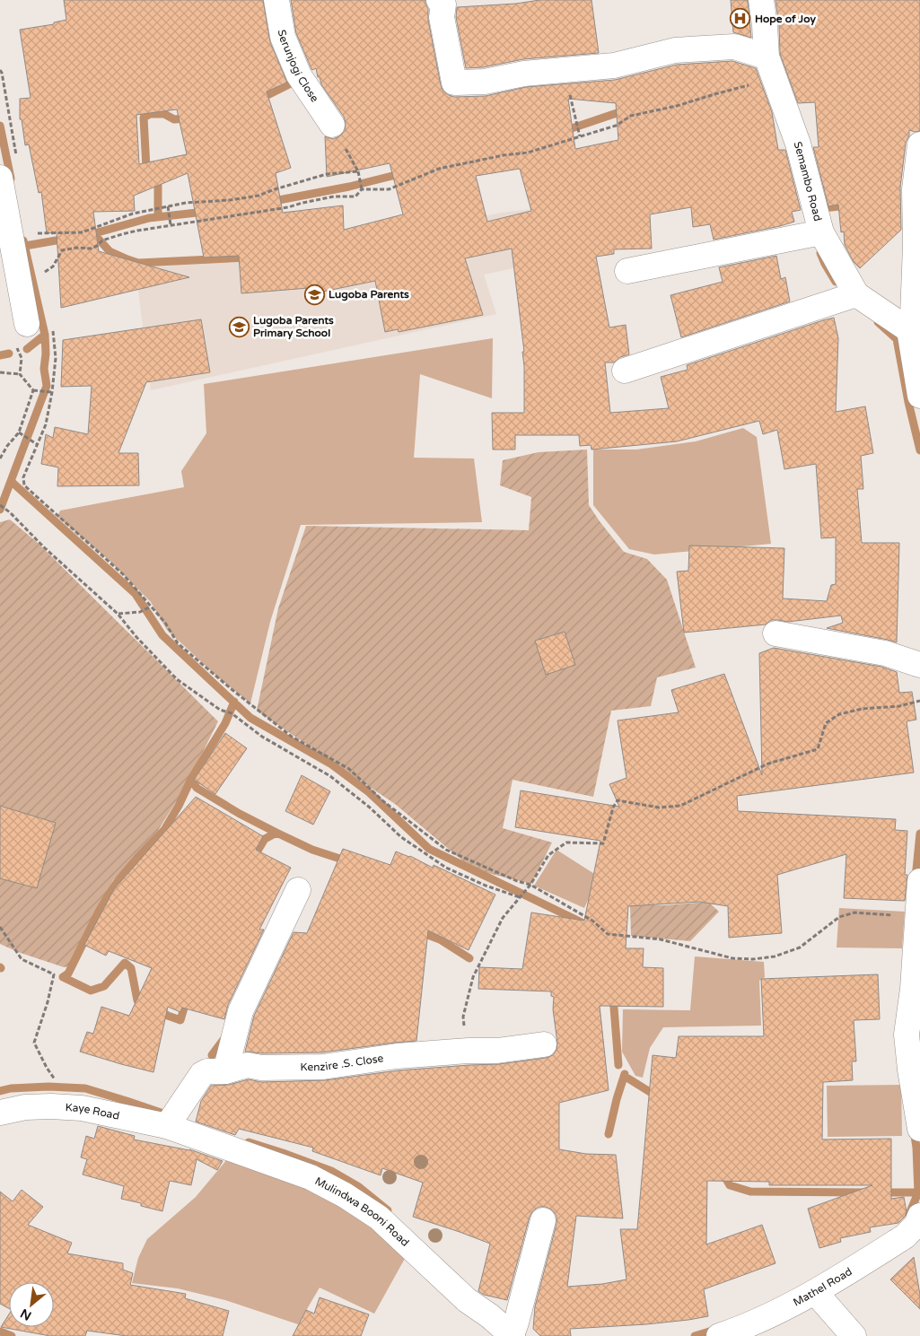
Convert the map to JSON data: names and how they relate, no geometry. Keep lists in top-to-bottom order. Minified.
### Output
{"streets":{"street":["Serunjogi Close","Semambo Road","Kenzire .S. Close","Kaye Road","Mulindwa Booni Road","Mathel Road"]},"crossings":[["Kenzire .S. Close","Kaye Road"],["Kenzire .S. Close","Mulindwa Booni Road"],["Kaye Road","Mulindwa Booni Road"]],"places":{"hospital":["Hope of Joy"],"school or university":["Lugoba Parents","Lugoba Parents Primary School"]},"north":"bottom left"}
